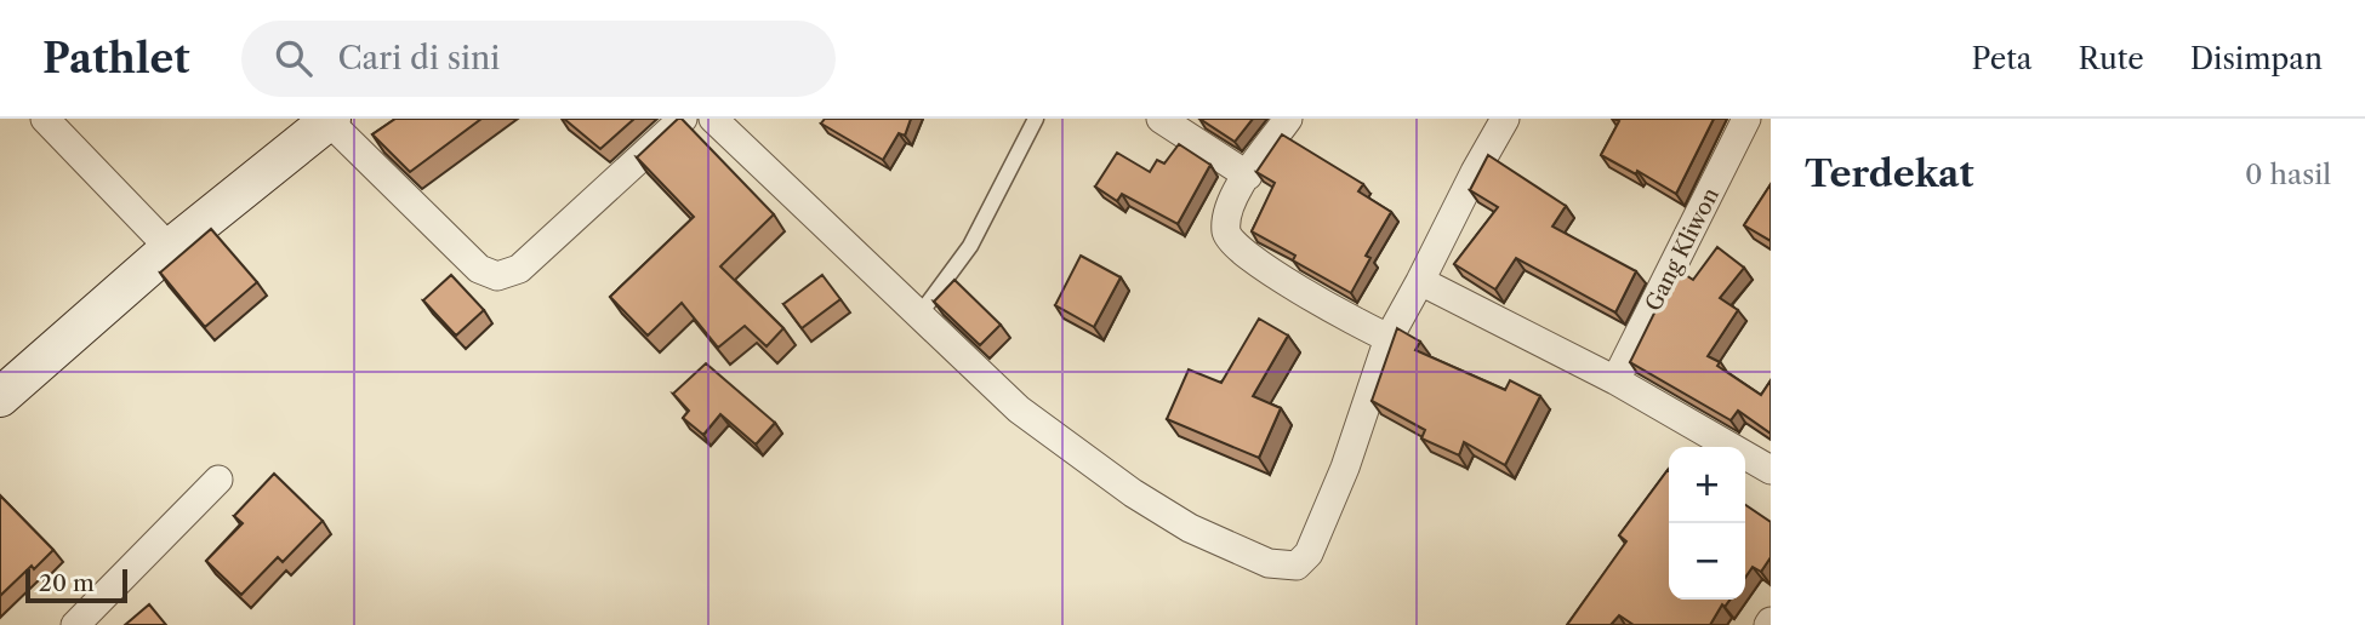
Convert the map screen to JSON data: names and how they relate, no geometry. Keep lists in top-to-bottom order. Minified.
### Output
{"streets":{"street":["Gang Kliwon"]},"scale_bar":"20 m","page":{"header":"Pathlet","search":"Cari di sini","nav":["Peta","Rute","Disimpan"],"heading":["Terdekat","0 hasil"],"map_buttons":["+","−"],"scale":"20 m"}}
